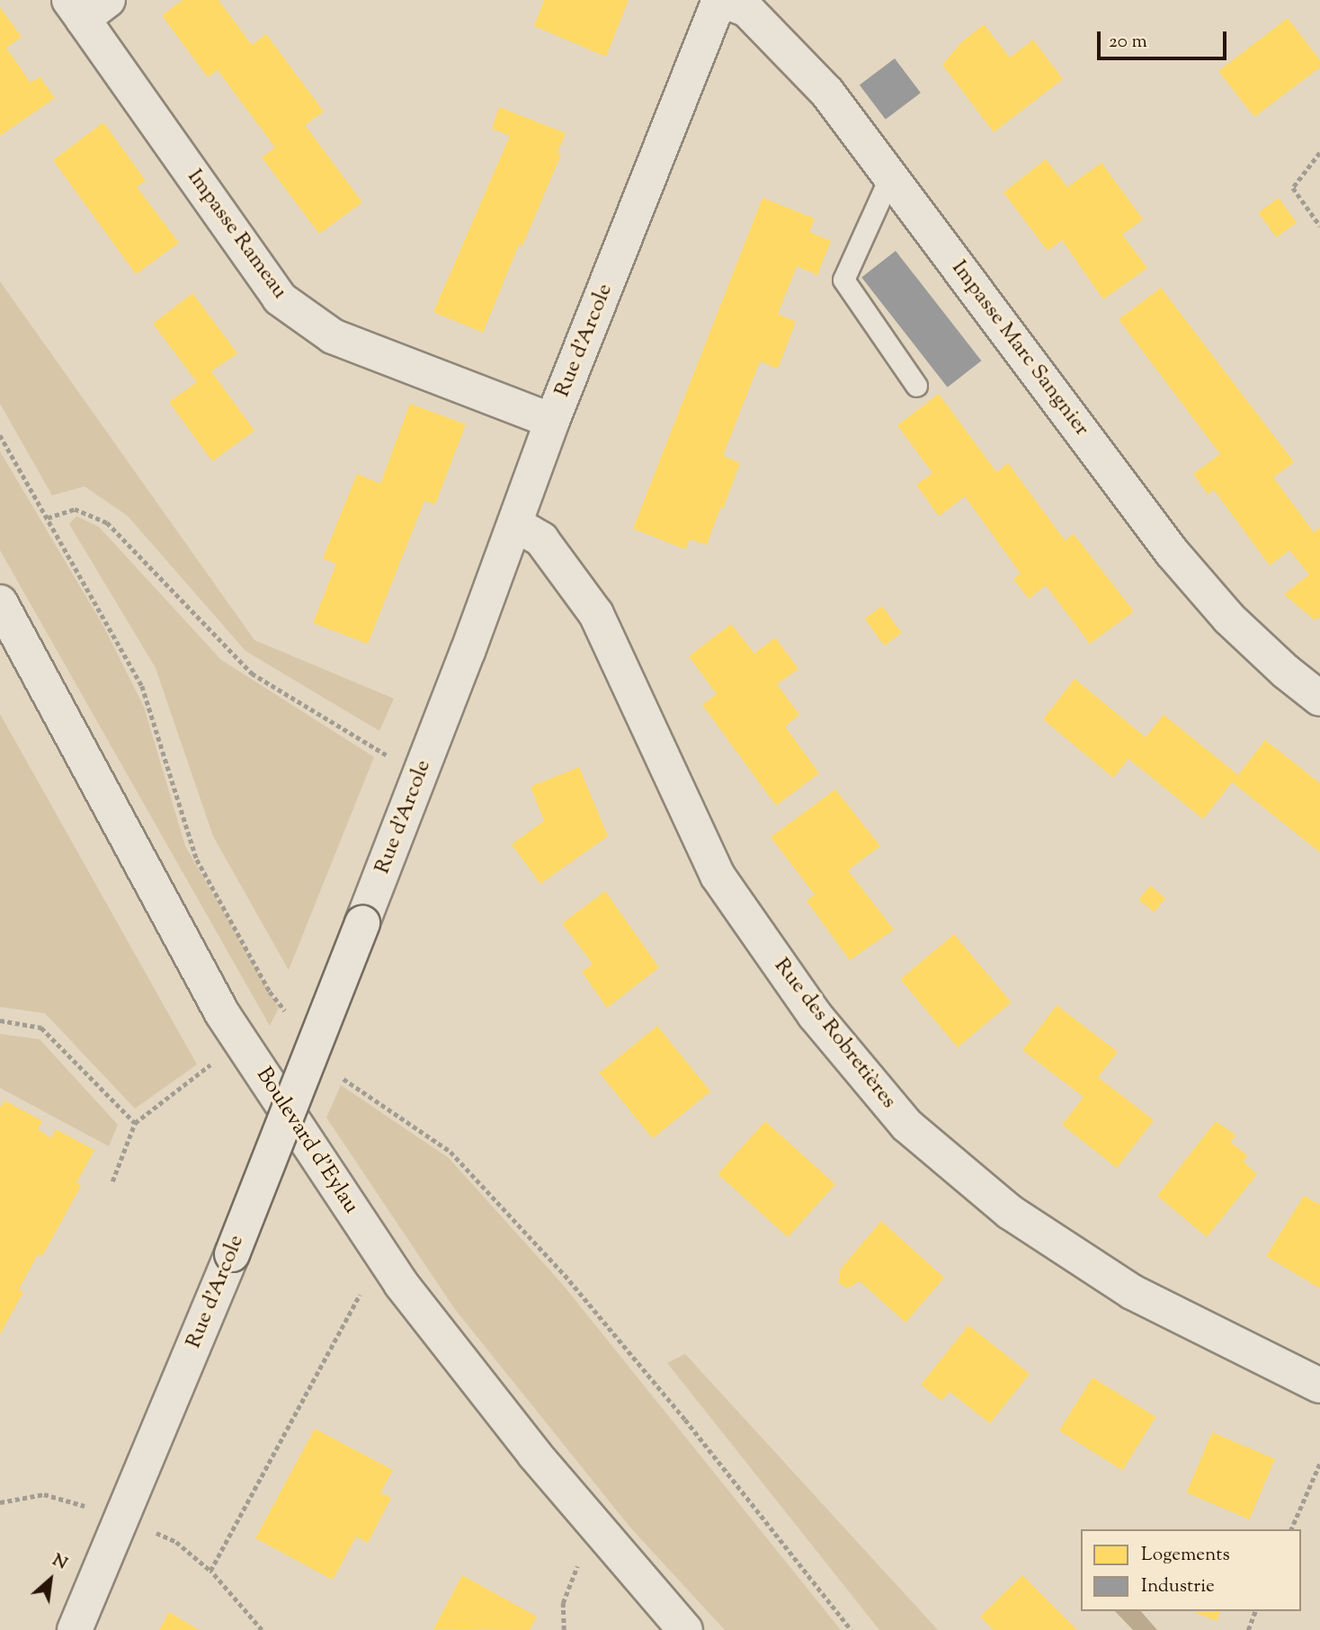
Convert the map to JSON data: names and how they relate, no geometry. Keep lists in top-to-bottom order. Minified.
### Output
{"streets":{"main road":["Impasse Rameau","Rue d'Arcole","Impasse Marc Sangnier","Rue des Robretières","Boulevard d'Eylau"]},"crossings":[["Impasse Rameau","Rue d'Arcole"],["Rue d'Arcole","Impasse Marc Sangnier"],["Rue d'Arcole","Rue des Robretières"]],"legend":["Logements","Industrie"],"scale_bar":"20 m","north":"top right"}
